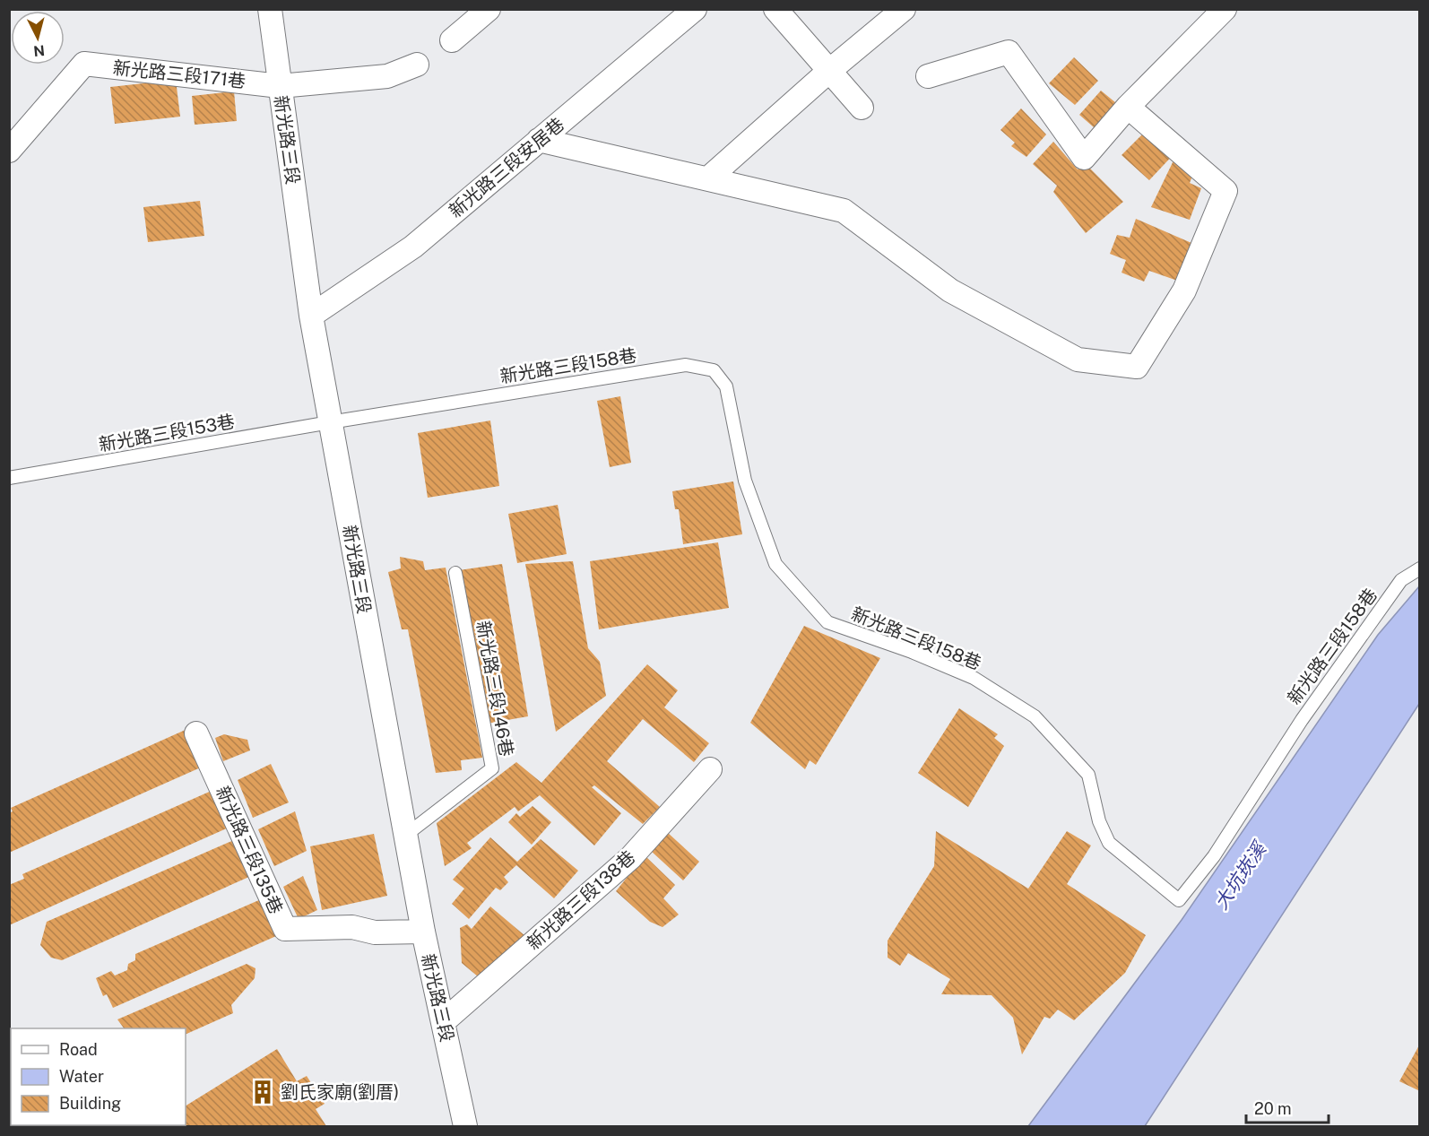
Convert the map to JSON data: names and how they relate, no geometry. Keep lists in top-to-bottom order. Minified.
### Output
{"streets":{"street":["新光路三段171巷","新光路三段","新光路三段安居巷","新光路三段135巷","新光路三段138巷"],"lane":["新光路三段158巷","新光路三段153巷","新光路三段146巷"]},"crossings":[["新光路三段171巷","新光路三段"],["新光路三段","新光路三段安居巷"],["新光路三段","新光路三段158巷"],["新光路三段","新光路三段153巷"],["新光路三段","新光路三段146巷"],["新光路三段","新光路三段135巷"],["新光路三段","新光路三段138巷"],["新光路三段158巷","新光路三段153巷"]],"water":["大坑崁溪"],"places":{"building":["劉氏家廟(劉厝)"]},"legend":["Road","Water","Building"],"scale_bar":"20 m","north":"bottom"}
